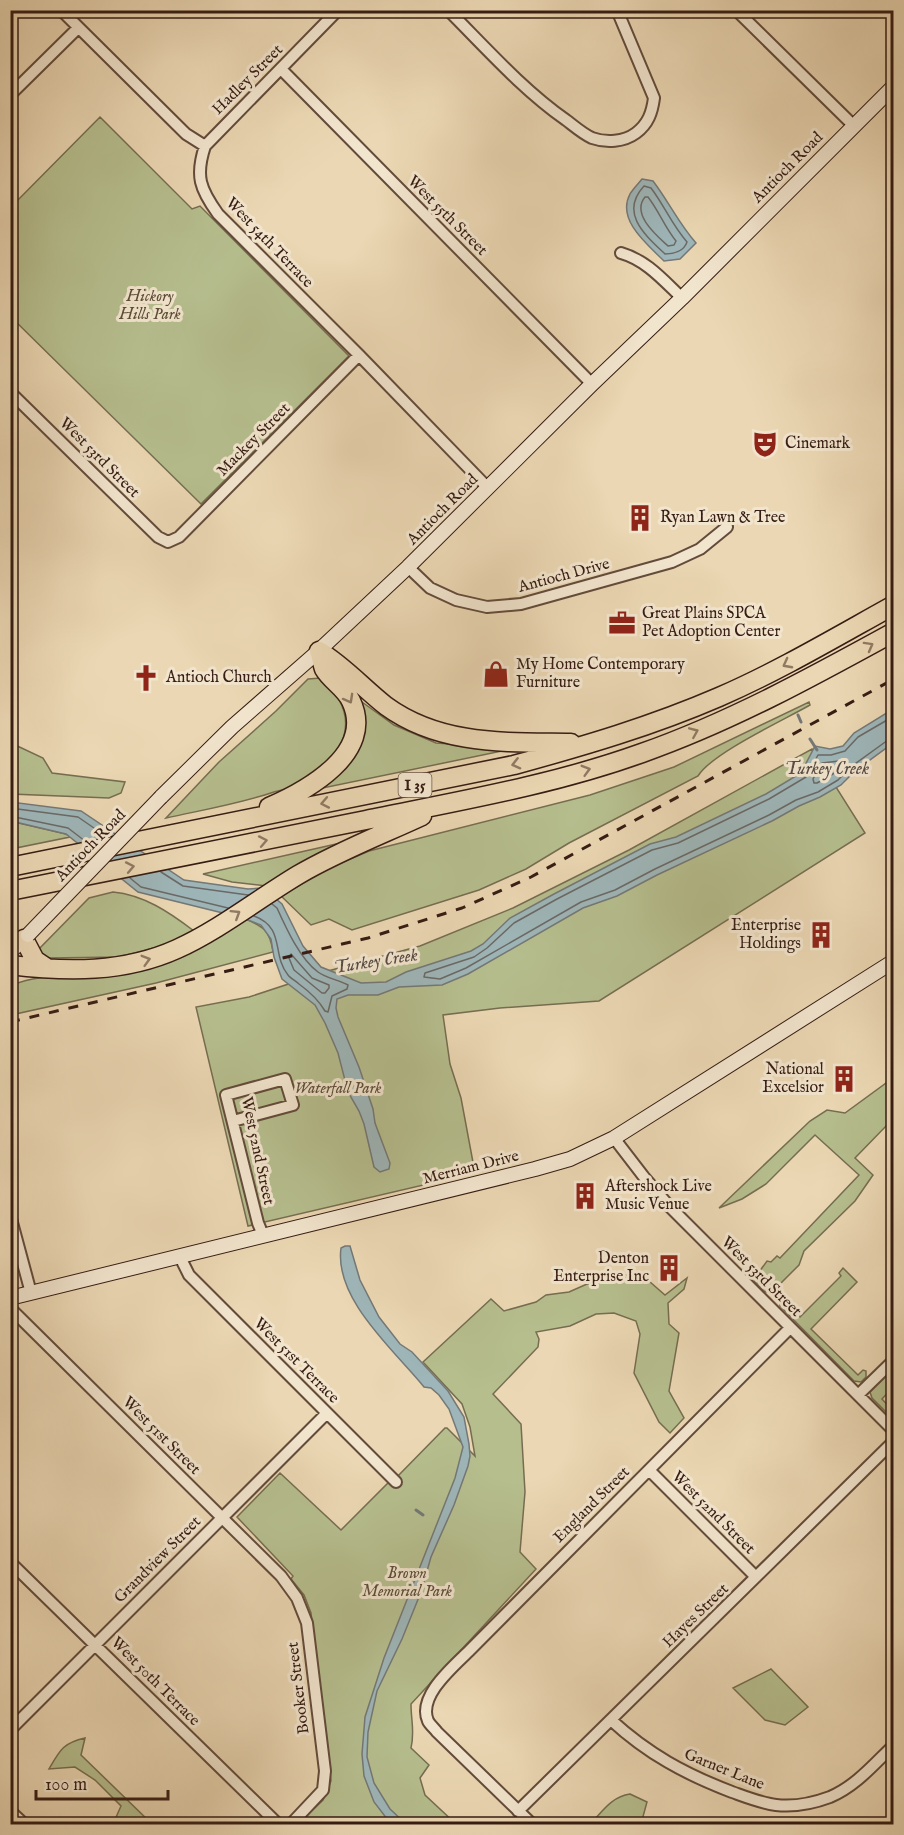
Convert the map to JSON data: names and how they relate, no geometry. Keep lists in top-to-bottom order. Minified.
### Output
{"streets":{"highway":["I 35"],"main road":["Antioch Road","Merriam Drive"],"street":["Hadley Street","West 55th Street","West 54th Terrace","Mackey Street","West 53rd Street","Antioch Drive","West 52nd Street","West 51st Terrace","West 51st Street","England Street","Grandview Street","Hayes Street","West 50th Terrace","Booker Street","Garner Lane"]},"crossings":[["Hadley Street","West 55th Street"],["Hadley Street","West 54th Terrace"],["Antioch Road","West 55th Street"],["Antioch Road","West 54th Terrace"],["Antioch Road","Antioch Drive"],["West 54th Terrace","Mackey Street"],["Mackey Street","West 53rd Street"],["West 53rd Street","Merriam Drive"],["West 53rd Street","England Street"],["West 52nd Street","Merriam Drive"],["West 52nd Street","England Street"],["West 52nd Street","Hayes Street"],["Merriam Drive","West 51st Terrace"],["West 51st Terrace","Grandview Street"],["West 51st Street","Grandview Street"],["West 51st Street","Booker Street"],["England Street","Hayes Street"],["Grandview Street","West 50th Terrace"],["Hayes Street","Garner Lane"]],"water":["Turkey Creek"],"parks":["Hickory Hills Park","Waterfall Park","Brown Memorial Park"],"places":{"theatre":["Cinemark"],"building":["Ryan Lawn & Tree","Enterprise Holdings","National Excelsior","Aftershock Live Music Venue","Denton Enterprise Inc"],"office":["Great Plains SPCA Pet Adoption Center"],"shop":["My Home Contemporary Furniture"],"church":["Antioch Church"]},"scale_bar":"100 m"}
